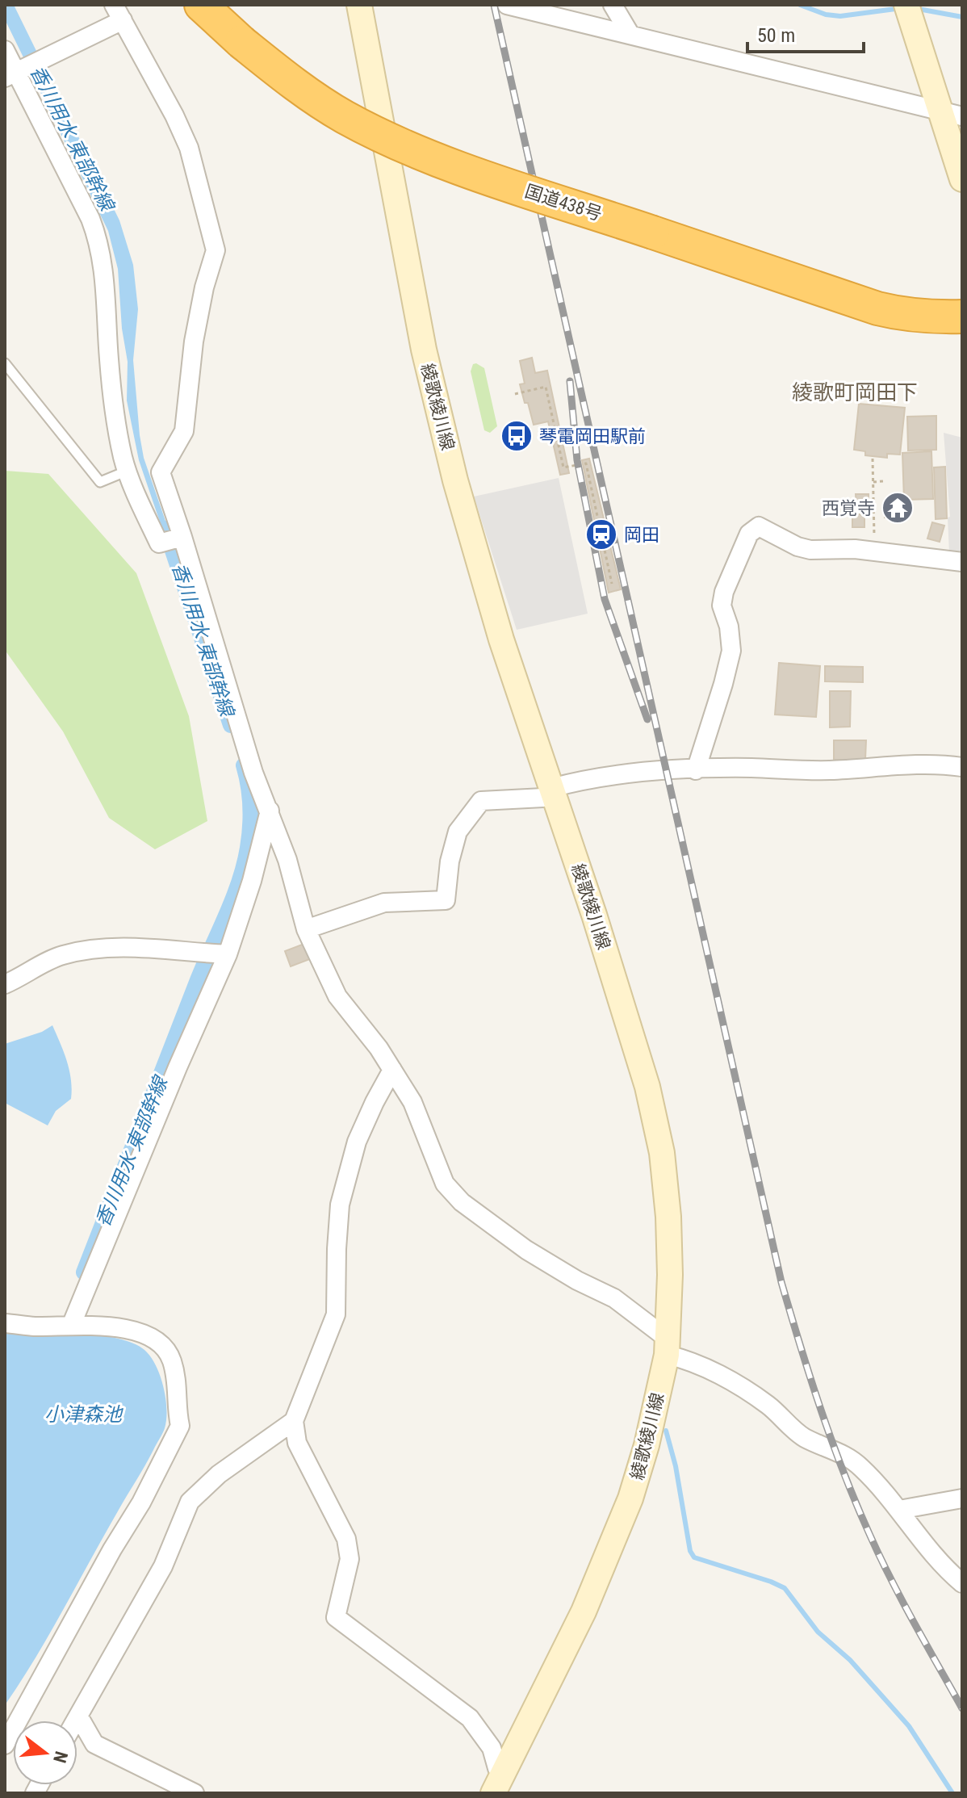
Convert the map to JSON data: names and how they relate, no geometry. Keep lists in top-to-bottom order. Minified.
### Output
{"streets":{"highway":["国道438号"],"main road":["綾歌綾川線"]},"districts":["綾歌町岡田下"],"water":["香川用水 東部幹線","小津森池"],"places":{"bus stop":["琴電岡田駅前"],"temple":["西覚寺"],"station":["岡田"]},"scale_bar":"50 m","north":"right"}
